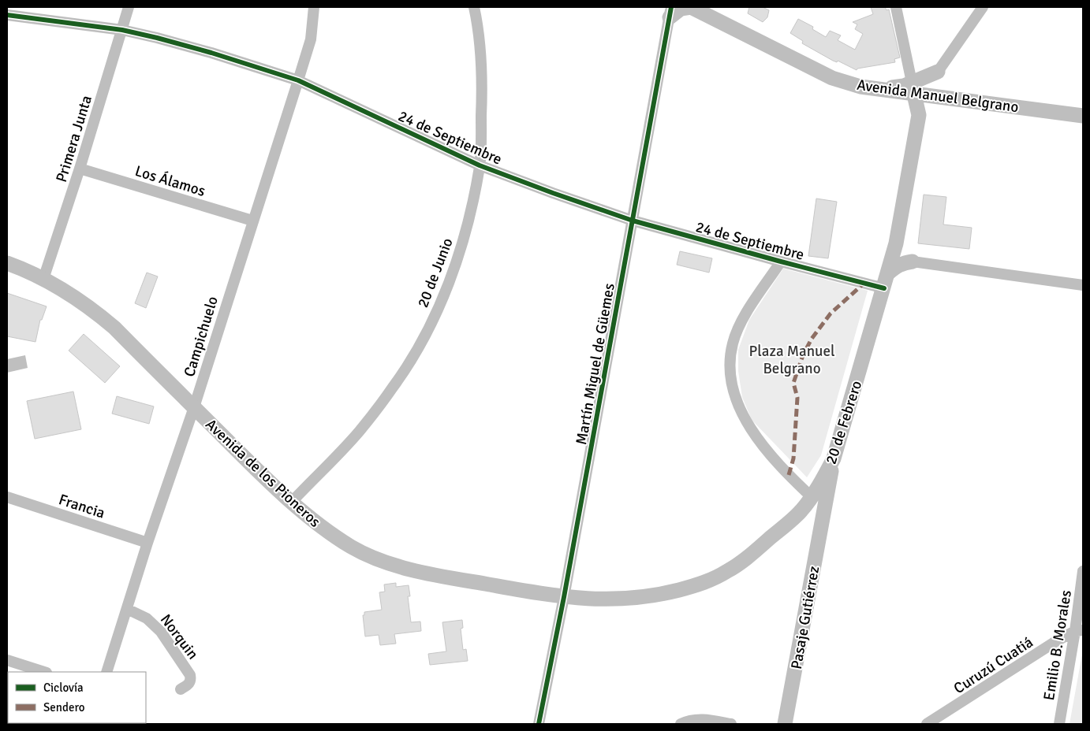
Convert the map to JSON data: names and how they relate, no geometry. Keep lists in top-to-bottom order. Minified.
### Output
{"streets":{"main road":["Avenida Manuel Belgrano","20 de Febrero","Avenida de los Pioneros","Pasaje Gutiérrez"],"street":["24 de Septiembre","Primera Junta","Los Álamos","20 de Junio","Campichuelo","Martín Miguel de Güemes","Francia","Norquin","Emilio B. Morales","Curuzú Cuatiá"]},"crossings":[["Avenida Manuel Belgrano","20 de Febrero"],["24 de Septiembre","Primera Junta"],["24 de Septiembre","20 de Junio"],["24 de Septiembre","Campichuelo"],["24 de Septiembre","Martín Miguel de Güemes"],["24 de Septiembre","20 de Febrero"],["Primera Junta","Los Álamos"],["Primera Junta","Avenida de los Pioneros"],["Los Álamos","Campichuelo"],["20 de Junio","Avenida de los Pioneros"],["Campichuelo","Avenida de los Pioneros"],["Campichuelo","Francia"],["Campichuelo","Norquin"],["Martín Miguel de Güemes","20 de Febrero"],["Martín Miguel de Güemes","Avenida de los Pioneros"],["20 de Febrero","Avenida de los Pioneros"],["20 de Febrero","Pasaje Gutiérrez"],["Emilio B. Morales","Curuzú Cuatiá"]],"parks":["Plaza Manuel Belgrano"],"legend":["Ciclovía","Sendero"]}
